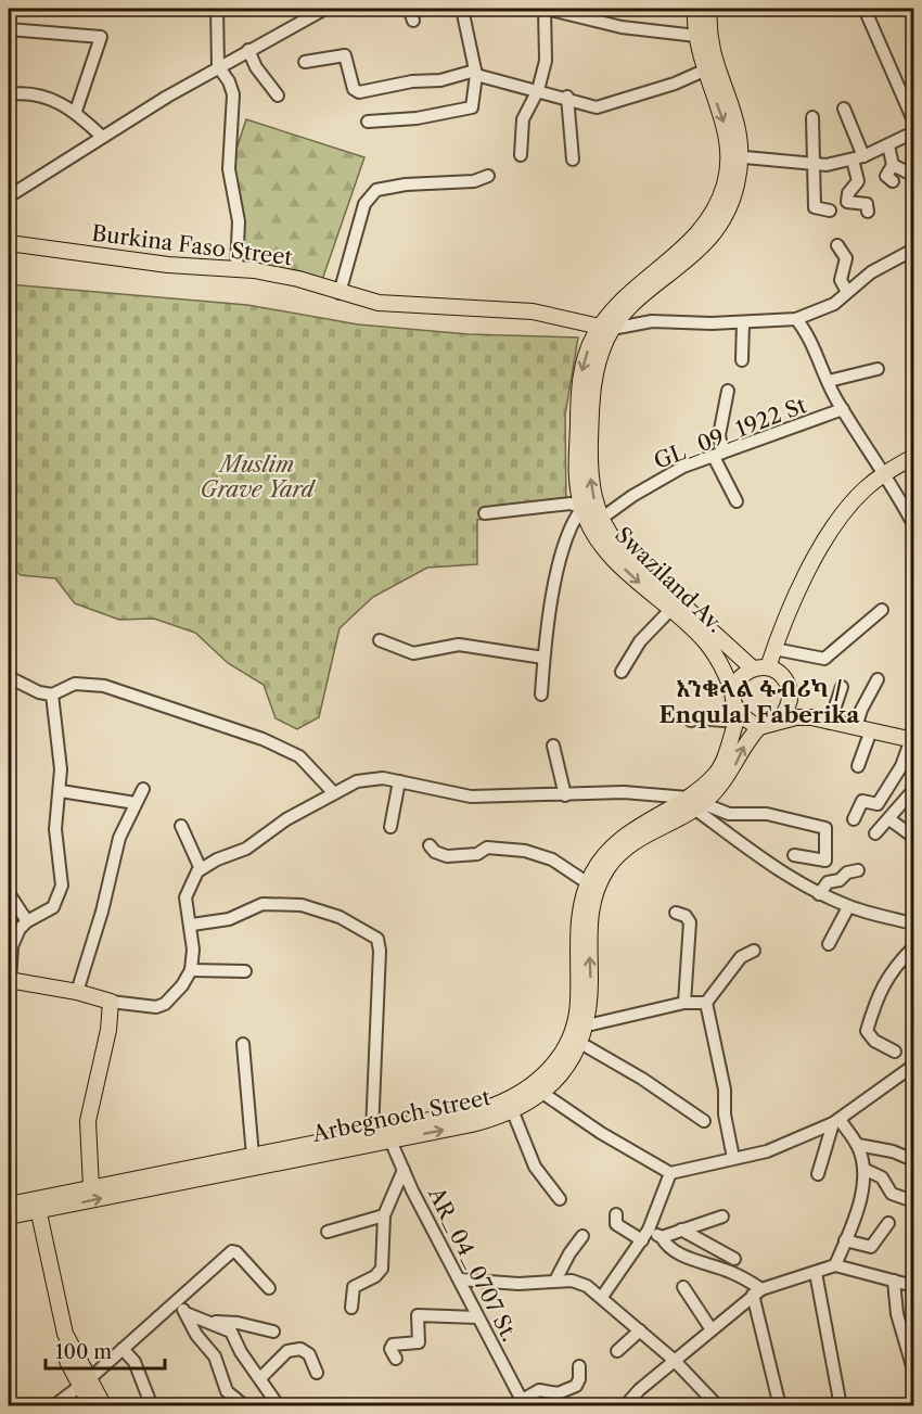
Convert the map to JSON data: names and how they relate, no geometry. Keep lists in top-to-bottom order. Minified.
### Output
{"streets":{"main road":["Burkina Faso Street","Swaziland Av.","Arbegnoch Street"],"street":["GL_09_1922 St","AR_04_0707 St."]},"crossings":[["Burkina Faso Street","Swaziland Av."],["GL_09_1922 St","Swaziland Av."],["Swaziland Av.","Arbegnoch Street"],["Arbegnoch Street","AR_04_0707 St."]],"districts":["እንቁላል ፋብሪካ / Enqulal Faberika"],"parks":["Muslim Grave Yard"],"scale_bar":"100 m"}
